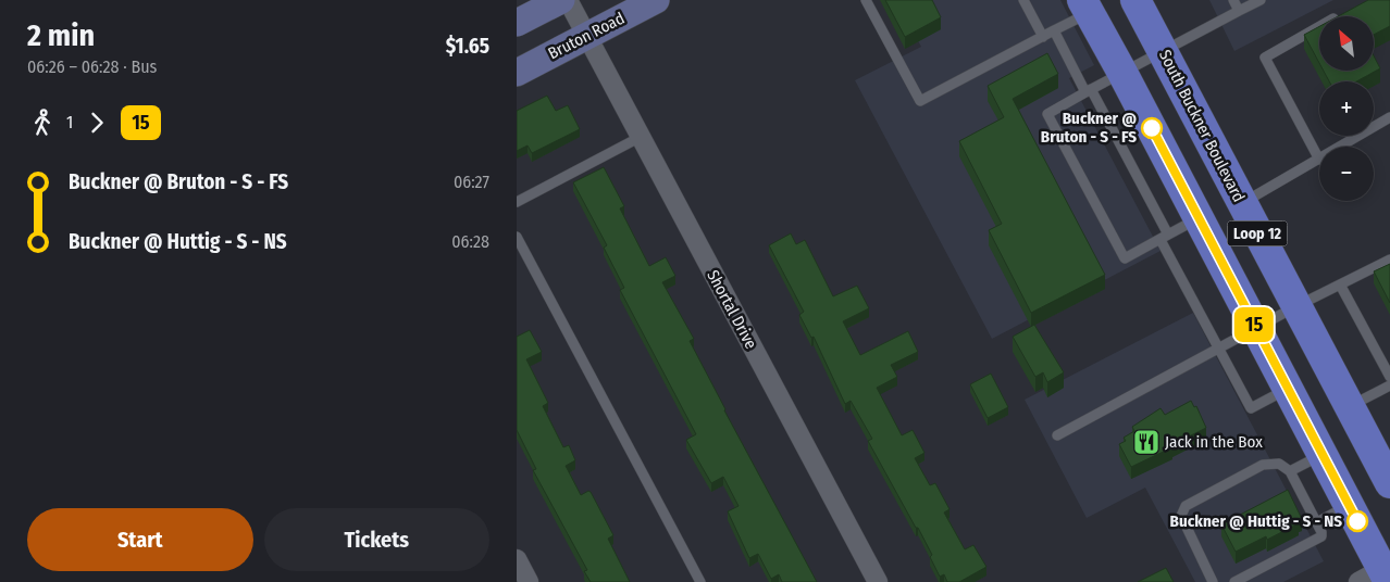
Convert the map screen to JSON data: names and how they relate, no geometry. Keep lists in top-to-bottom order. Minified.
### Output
{"streets":{"main road":["Bruton Road","South Buckner Boulevard","Loop 12"],"street":["Shortal Drive"]},"crossings":[["Bruton Road","Shortal Drive"]],"places":{"other":["Buckner @ Bruton - S - FS","Buckner @ Huttig - S - NS"],"restaurant":["Jack in the Box"]},"lines":["bus line 15"],"north":"top left","page":{"heading":["2 min","06:26 – 06:28 · Bus","$1.65"],"on_map":"15","map_buttons":["+","−"],"legs":["1","15"],"list":[{"name":"Buckner @ Bruton - S - FS","value":"06:27"},{"name":"Buckner @ Huttig - S - NS","value":"06:28"}],"buttons":["Start","Tickets"]}}
